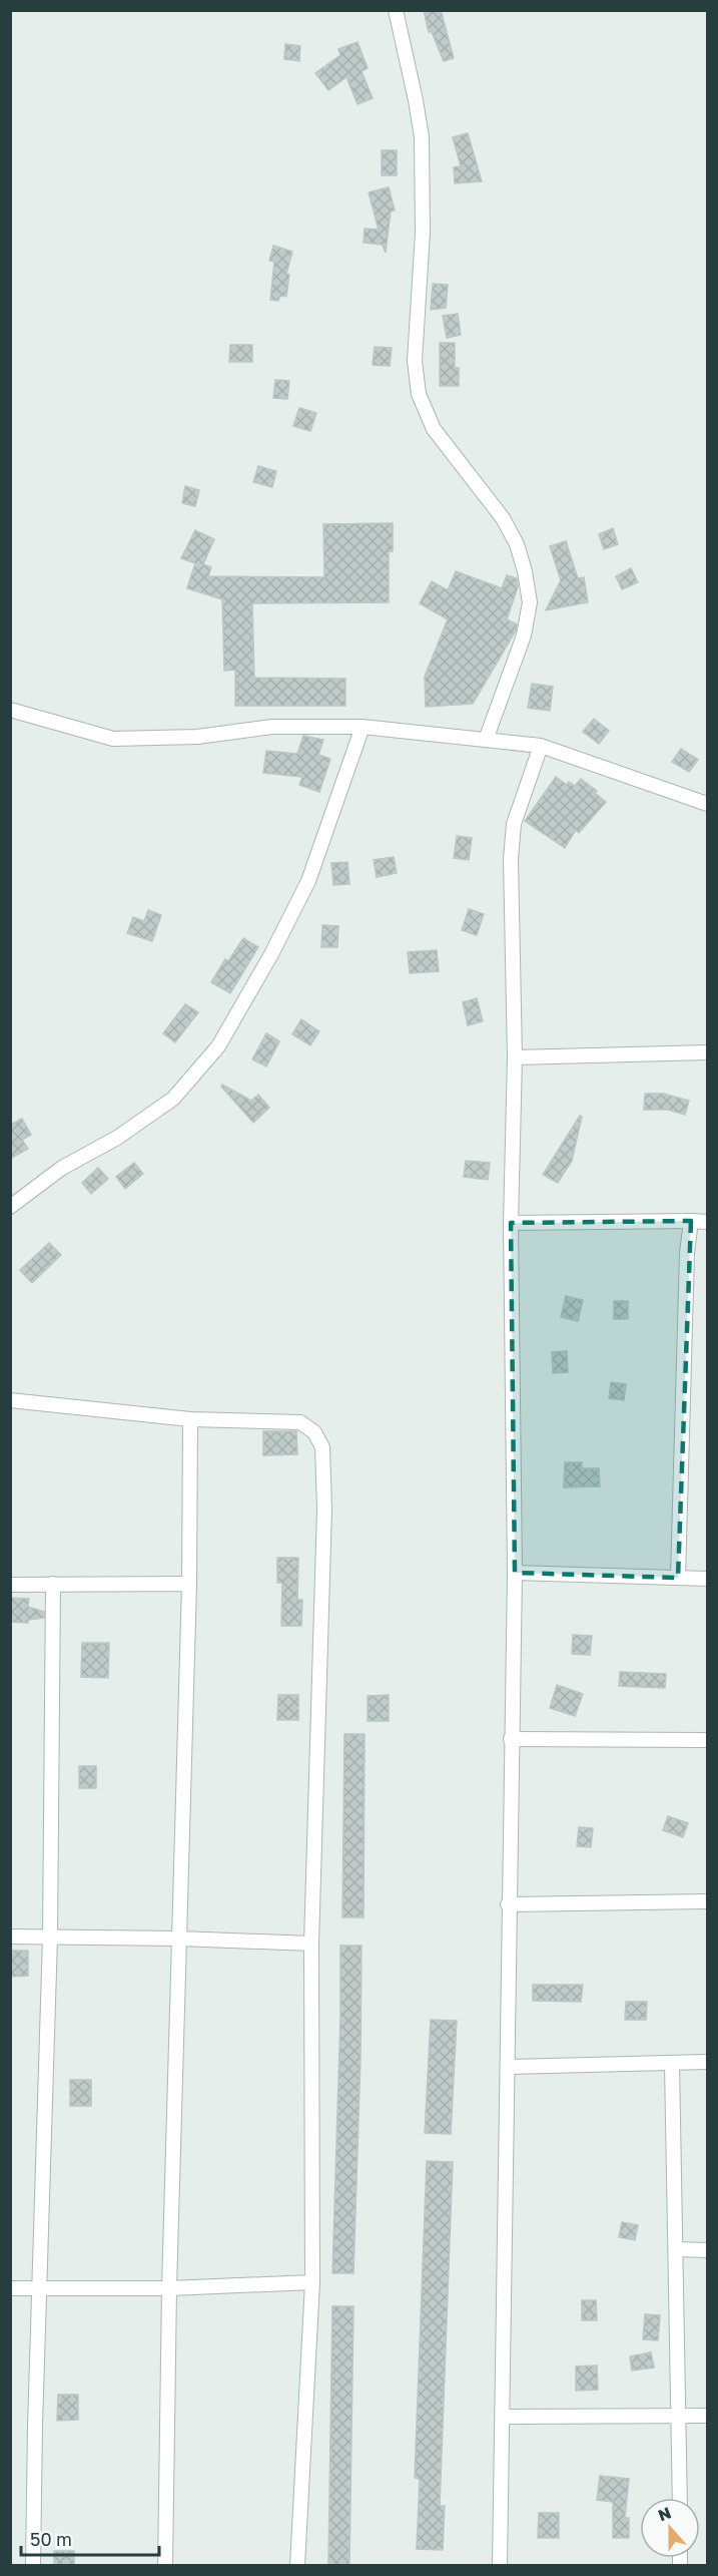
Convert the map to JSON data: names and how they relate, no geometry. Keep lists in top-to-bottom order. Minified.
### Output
{"scale_bar":"50 m","north":"top"}
